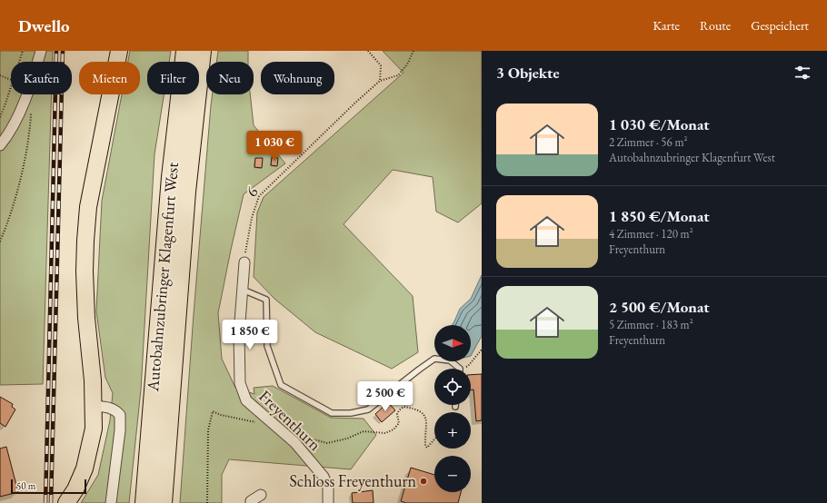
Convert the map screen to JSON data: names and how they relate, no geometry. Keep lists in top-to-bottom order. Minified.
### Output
{"streets":{"highway":["Autobahnzubringer Klagenfurt West"],"street":["Freyenthurn"],"path":["6"]},"crossings":[["6","Freyenthurn"]],"places":["Schloss Freyenthurn"],"scale_bar":"50 m","north":"right","page":{"header":"Dwello","nav":["Karte","Route","Gespeichert"],"heading":"3 Objekte","chip":["Kaufen","Mieten","Filter","Neu","Wohnung"],"list":[{"name":"1 030 €/Monat","note":"2 Zimmer · 56 m² · Autobahnzubringer Klagenfurt West"},{"name":"1 850 €/Monat","note":"4 Zimmer · 120 m² · Freyenthurn"},{"name":"2 500 €/Monat","note":"5 Zimmer · 183 m² · Freyenthurn"}],"price":["1 030 €","1 850 €","2 500 €"],"map_buttons":["+","−"],"scale":"50 m"}}
